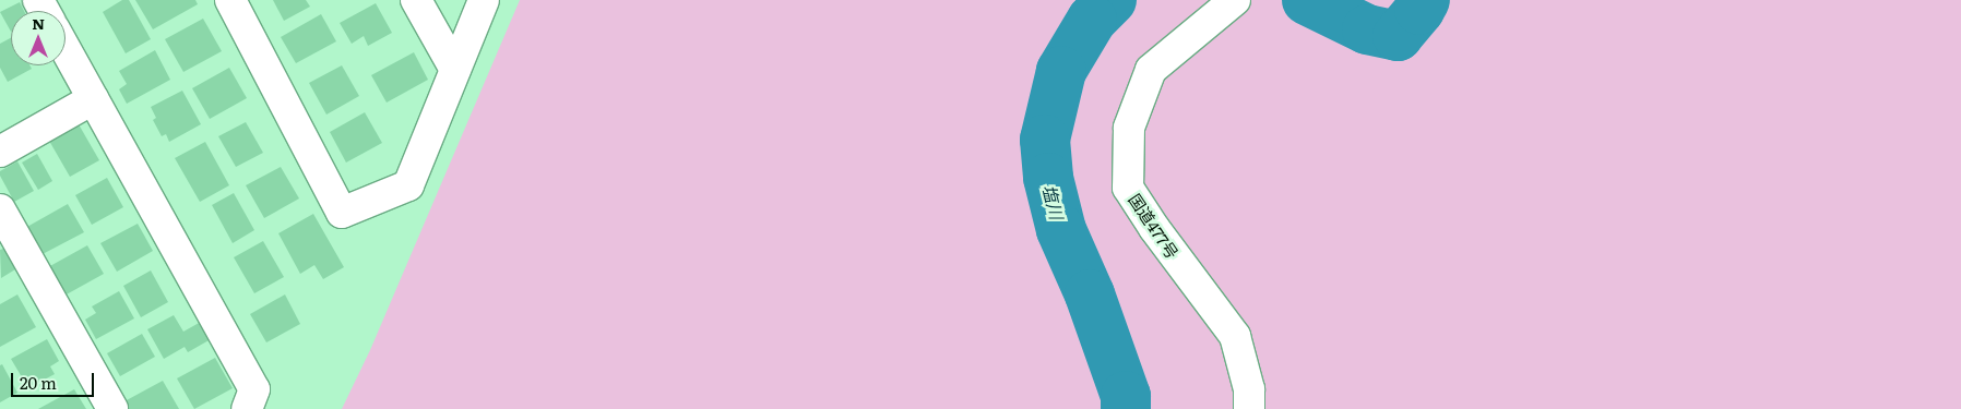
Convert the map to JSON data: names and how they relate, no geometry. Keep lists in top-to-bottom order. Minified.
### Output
{"streets":{"main road":["国道477号"]},"water":["塩川"],"scale_bar":"20 m","north":"top"}
